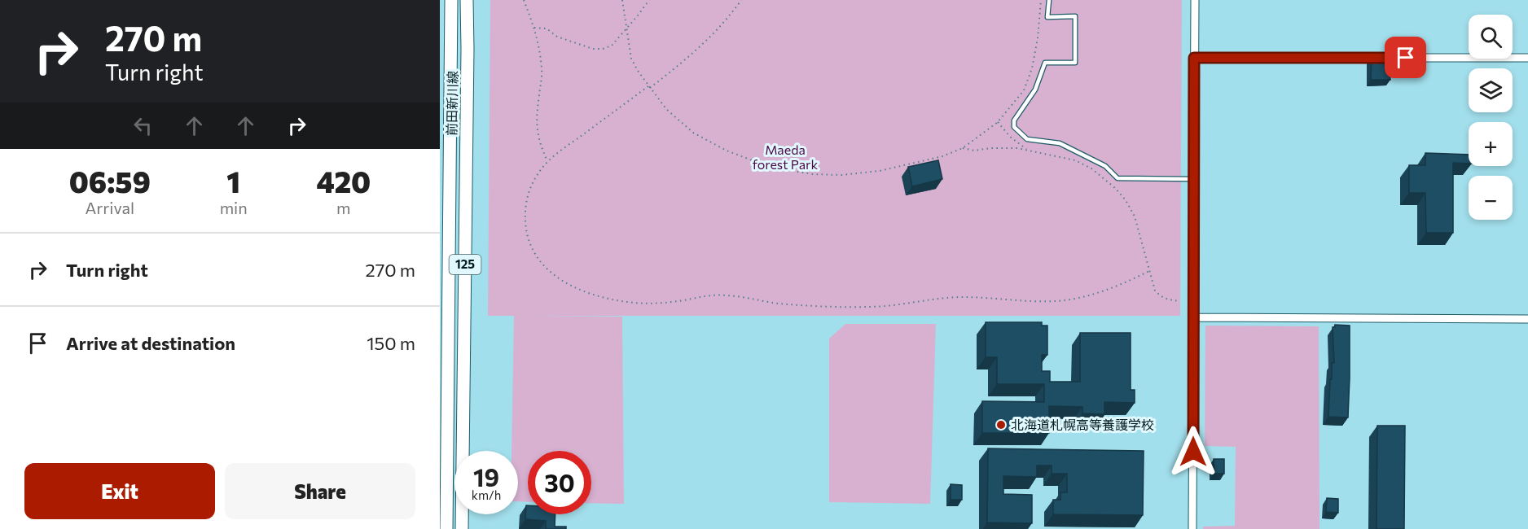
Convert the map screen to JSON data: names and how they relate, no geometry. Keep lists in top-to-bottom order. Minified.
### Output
{"streets":{"main road":["前田新川線","125"]},"parks":["Maeda forest Park"],"places":["北海道札幌高等養護学校"],"page":{"turn":["270 m","Turn right"],"map_buttons":["+","−"],"eta":["06:59","Arrival","1","min","420","m"],"list":[{"name":"Turn right","value":"270 m"},{"name":"Arrive at destination","value":"150 m"}],"speed":"19 km/h","limit":"30","buttons":["Exit","Share"]}}
